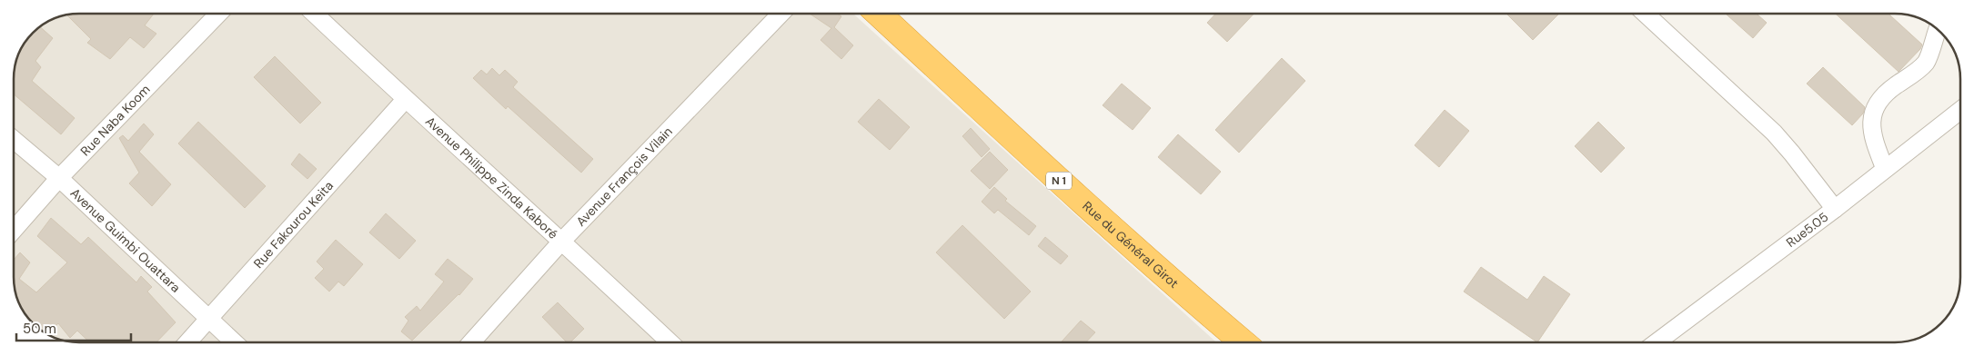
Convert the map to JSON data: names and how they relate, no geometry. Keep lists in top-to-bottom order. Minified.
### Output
{"streets":{"highway":["N 1","Rue du Général Girot"],"street":["Rue Naba Koom","Avenue François Vilain","Avenue Philippe Zinda Kaboré","Rue Fakourou Keita","Rue5.05","Avenue Guimbi Ouattara"]},"crossings":[["Rue Naba Koom","Avenue Guimbi Ouattara"],["Avenue François Vilain","Avenue Philippe Zinda Kaboré"],["Avenue Philippe Zinda Kaboré","Rue Fakourou Keita"],["Rue Fakourou Keita","Avenue Guimbi Ouattara"]],"scale_bar":"50 m"}
